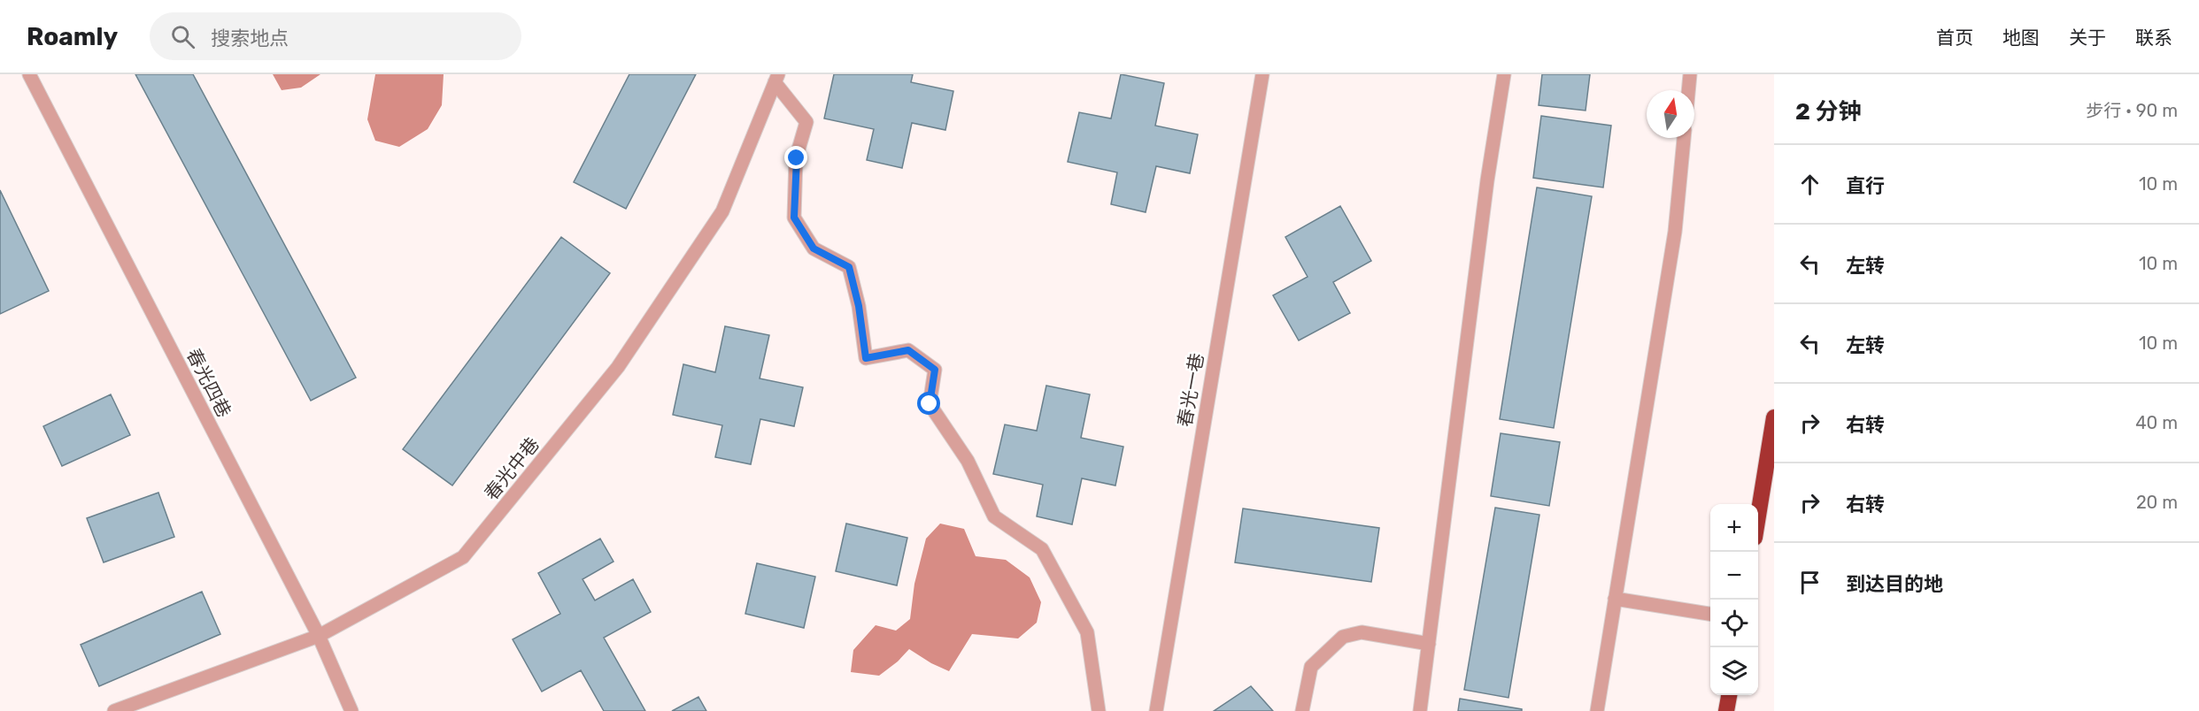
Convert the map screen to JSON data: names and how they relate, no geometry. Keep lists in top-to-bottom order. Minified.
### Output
{"streets":{"street":["春光四巷","春光一巷","春光中巷"]},"crossings":[["春光四巷","春光中巷"]],"north":"top","page":{"header":"Roamly","search":"搜索地点","nav":["首页","地图","关于","联系"],"heading":["2 分钟","步行 · 90 m"],"list":[["直行","10 m"],["左转","10 m"],["左转","10 m"],["右转","40 m"],["右转","20 m"],"到达目的地"],"map_buttons":["+","−"]}}
